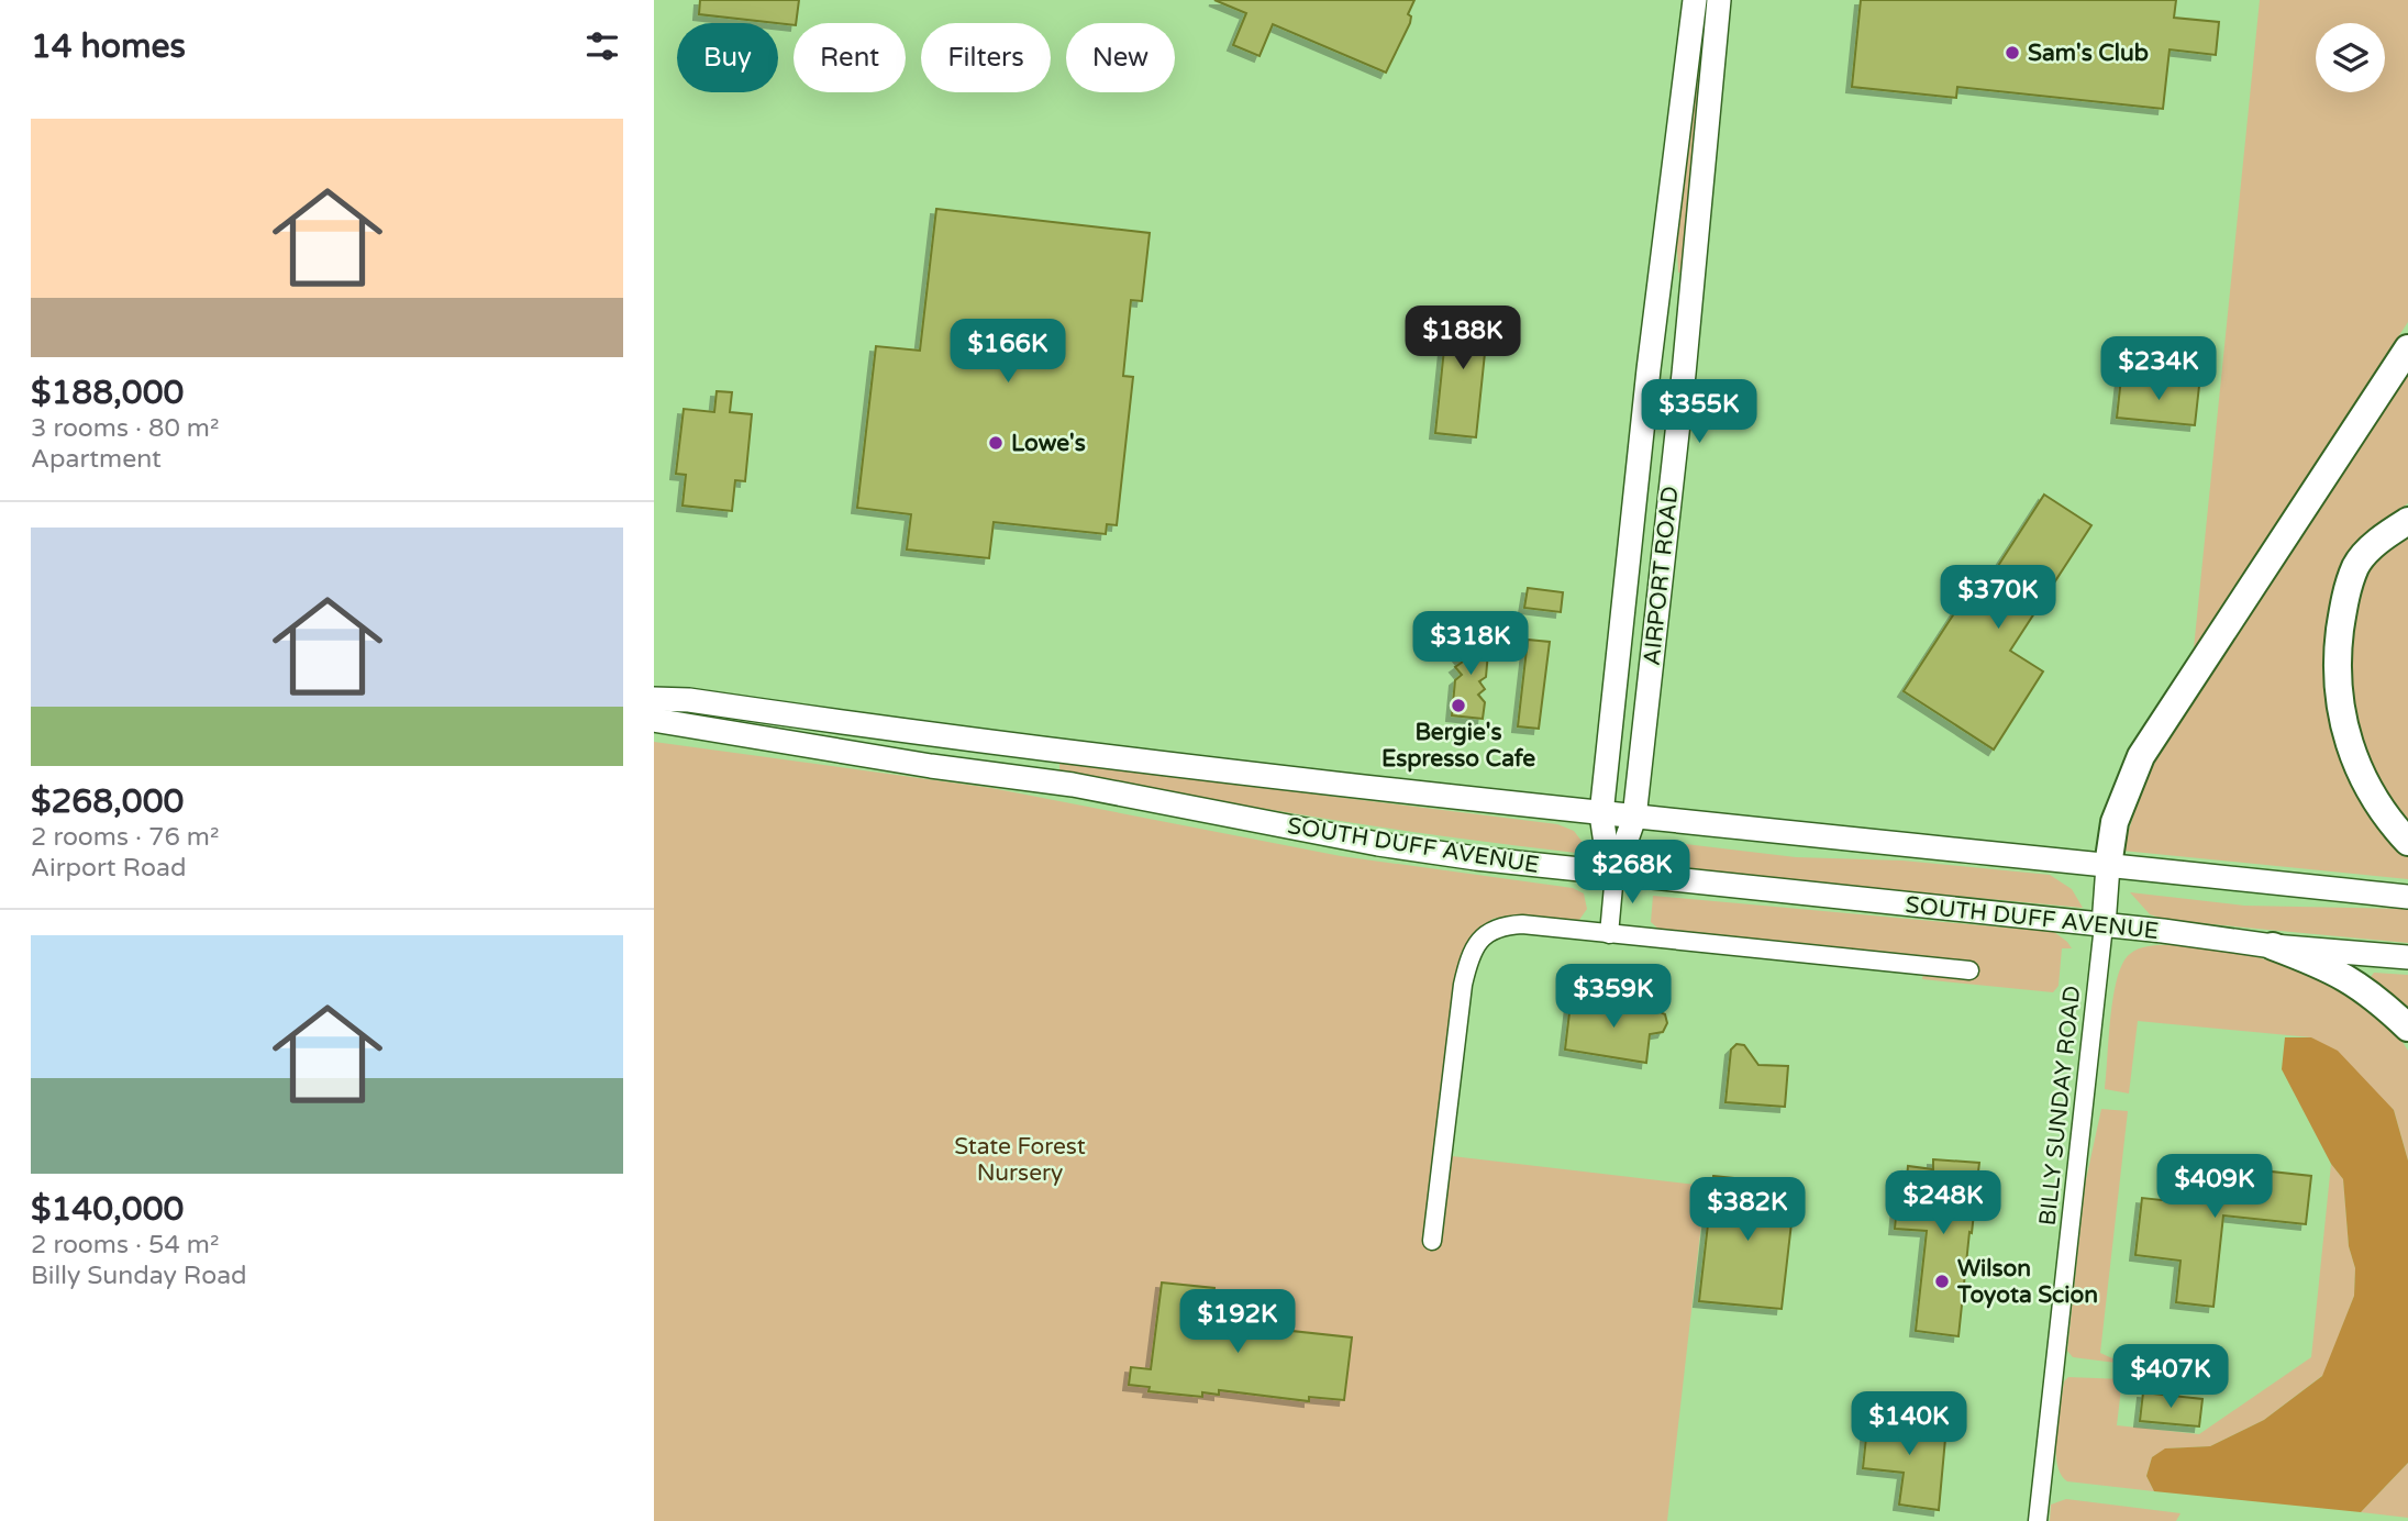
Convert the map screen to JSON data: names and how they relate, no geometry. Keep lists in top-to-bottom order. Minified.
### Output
{"streets":{"main road":["AIRPORT ROAD","SOUTH DUFF AVENUE"],"street":["BILLY SUNDAY ROAD"]},"crossings":[["AIRPORT ROAD","SOUTH DUFF AVENUE"],["SOUTH DUFF AVENUE","BILLY SUNDAY ROAD"]],"parks":["State Forest Nursery"],"places":["Sam's Club","Lowe's","Bergie's Espresso Cafe","Wilson Toyota Scion"],"page":{"heading":"14 homes","chip":["Buy","Rent","Filters","New"],"list":[{"name":"$188,000","note":"3 rooms · 80 m² · Apartment"},{"name":"$268,000","note":"2 rooms · 76 m² · Airport Road"},{"name":"$140,000","note":"2 rooms · 54 m² · Billy Sunday Road"}],"price":["$188K","$166K","$234K","$355K","$370K","$318K","$268K","$359K","$409K","$248K","$382K","$192K","$407K","$140K"]}}
